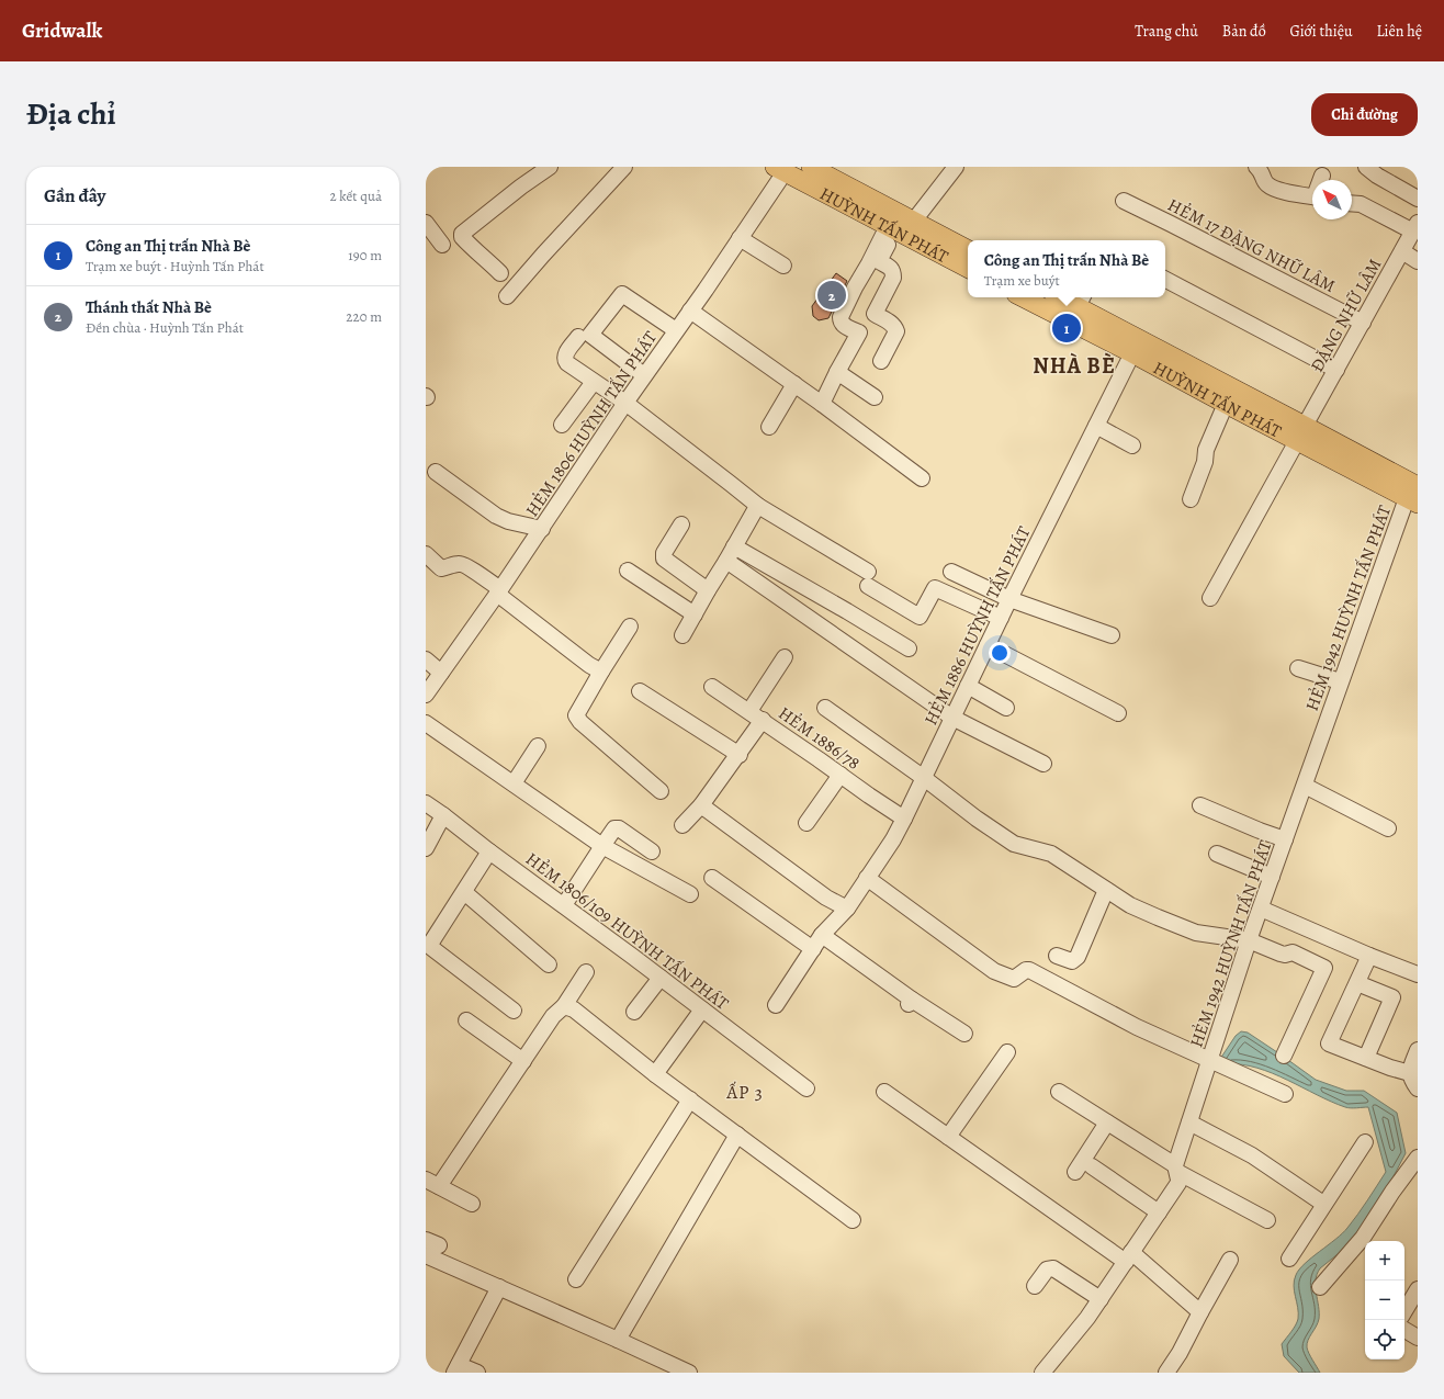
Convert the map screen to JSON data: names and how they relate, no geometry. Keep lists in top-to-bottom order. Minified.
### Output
{"streets":{"main road":["HUỲNH TẤN PHÁT"],"street":["HẺM 17 ĐẶNG NHỮ LÂM","ĐẶNG NHỮ LÂM","HẺM 1806 HUỲNH TẤN PHÁT","HẺM 1942 HUỲNH TẤN PHÁT","HẺM 1886 HUỲNH TẤN PHÁT","HẺM 1886/78","HẺM 1806/109 HUỲNH TẤN PHÁT"]},"crossings":[["HUỲNH TẤN PHÁT","ĐẶNG NHỮ LÂM"],["HUỲNH TẤN PHÁT","HẺM 1806 HUỲNH TẤN PHÁT"],["HUỲNH TẤN PHÁT","HẺM 1942 HUỲNH TẤN PHÁT"],["HUỲNH TẤN PHÁT","HẺM 1886 HUỲNH TẤN PHÁT"],["HẺM 17 ĐẶNG NHỮ LÂM","ĐẶNG NHỮ LÂM"],["HẺM 1886 HUỲNH TẤN PHÁT","HẺM 1886/78"]],"districts":["NHÀ BÈ","ẤP 3"],"north":"top left","page":{"header":"Gridwalk","nav":["Trang chủ","Bản đồ","Giới thiệu","Liên hệ"],"title":"Địa chỉ","buttons":"Chỉ đường","heading":["Gần đây","2 kết quả"],"list":[{"mark":"1","name":"Công an Thị trấn Nhà Bè","note":"Trạm xe buýt · Huỳnh Tấn Phát","value":"190 m"},{"mark":"2","name":"Thánh thất Nhà Bè","note":"Đền chùa · Huỳnh Tấn Phát","value":"220 m"}],"popup":["Công an Thị trấn Nhà Bè","Trạm xe buýt"],"pins":["2","1"],"map_buttons":["+","−"]}}
